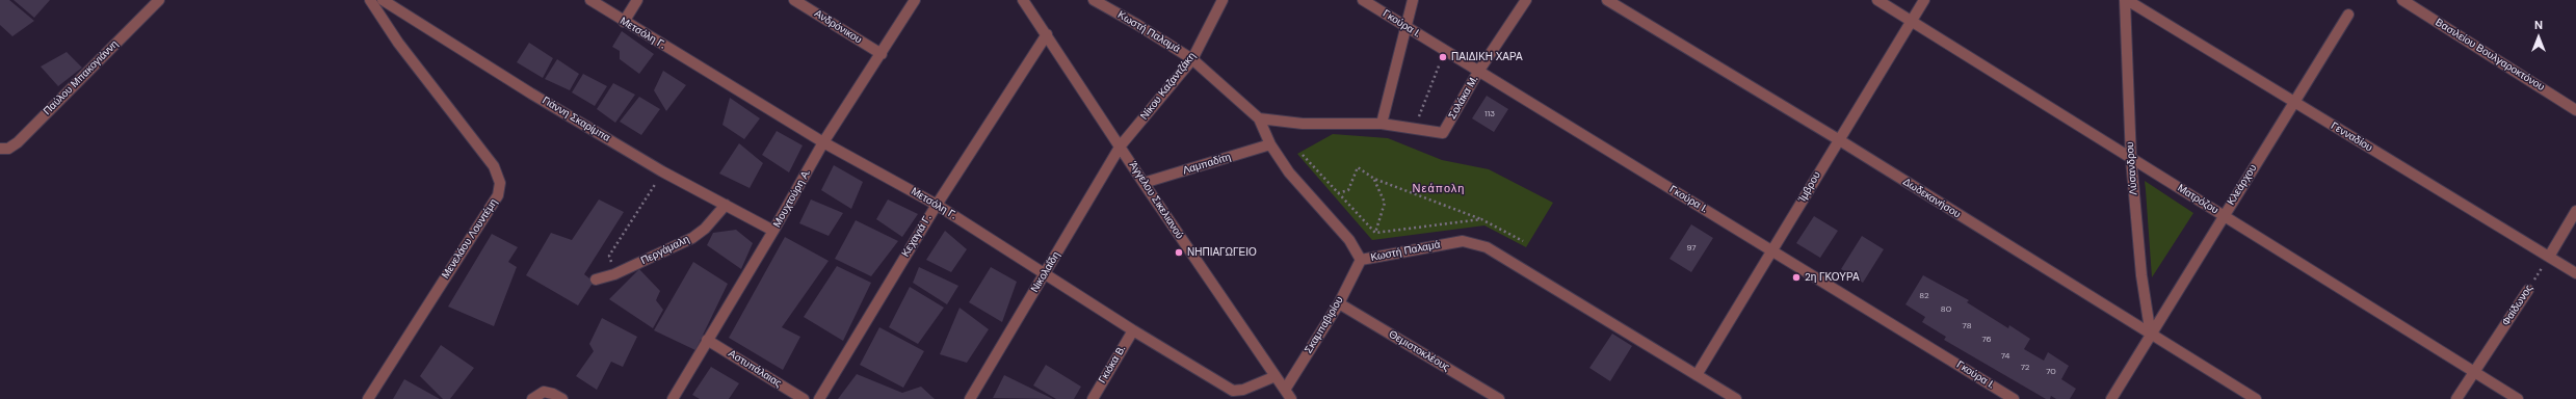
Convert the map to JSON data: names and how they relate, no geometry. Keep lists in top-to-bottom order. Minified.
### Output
{"streets":{"street":["Γκούρα Ι.","Ανδρόνικου","Κωστή Παλαμά","Μετσόλη Γ.","Βασιλείου Βουλγαροκτόνου","Παύλου Μπακογιάννη","Νίκου Καζαντζάκη","Σολάκα Μ.","Γιάννη Σκαρίμπα","Γενναδίου","Λαμπαδίτη","Λύσανδρου","Κλεάρχου","Ίμβρου","Μουχτούρη Α.","Δωδεκανήσου","Ματρόζου","Άγγελου Σικελιανού","Κεχαγιά Γ.","Μενελάου Λουντέμη","Περγάμαλη","Νικολαΐδη","Φαίδωνος","Σκαμπαβιρίου","Θεμιστοκλέους","Γκιόκα Β.","Αστυπάλαιας"]},"crossings":[["Γκούρα Ι.","Σολάκα Μ."],["Γκούρα Ι.","Ίμβρου"],["Ανδρόνικου","Μουχτούρη Α."],["Κωστή Παλαμά","Νίκου Καζαντζάκη"],["Κωστή Παλαμά","Λαμπαδίτη"],["Κωστή Παλαμά","Ίμβρου"],["Κωστή Παλαμά","Σκαμπαβιρίου"],["Μετσόλη Γ.","Μουχτούρη Α."],["Μετσόλη Γ.","Άγγελου Σικελιανού"],["Μετσόλη Γ.","Κεχαγιά Γ."],["Μετσόλη Γ.","Νικολαΐδη"],["Μετσόλη Γ.","Γκιόκα Β."],["Νίκου Καζαντζάκη","Άγγελου Σικελιανού"],["Νίκου Καζαντζάκη","Νικολαΐδη"],["Γιάννη Σκαρίμπα","Μουχτούρη Α."],["Γιάννη Σκαρίμπα","Περγάμαλη"],["Γενναδίου","Λύσανδρου"],["Γενναδίου","Κλεάρχου"],["Γενναδίου","Φαίδωνος"],["Λαμπαδίτη","Άγγελου Σικελιανού"],["Λύσανδρου","Κλεάρχου"],["Λύσανδρου","Δωδεκανήσου"],["Λύσανδρου","Ματρόζου"],["Κλεάρχου","Δωδεκανήσου"],["Κλεάρχου","Ματρόζου"],["Ίμβρου","Δωδεκανήσου"],["Ίμβρου","Ματρόζου"],["Μουχτούρη Α.","Αστυπάλαιας"],["Ματρόζου","Φαίδωνος"],["Άγγελου Σικελιανού","Κεχαγιά Γ."],["Άγγελου Σικελιανού","Νικολαΐδη"],["Άγγελου Σικελιανού","Σκαμπαβιρίου"],["Σκαμπαβιρίου","Θεμιστοκλέους"]],"districts":["Νεάπολη"],"places":["ΠΑΙΔΙΚΗ ΧΑΡΑ","ΝΗΠΙΑΓΩΓΕΙΟ","2η ΓΚΟΥΡΑ"],"house_numbers":["113","97","82","80","78","76","74","72","70"],"north":"top"}
